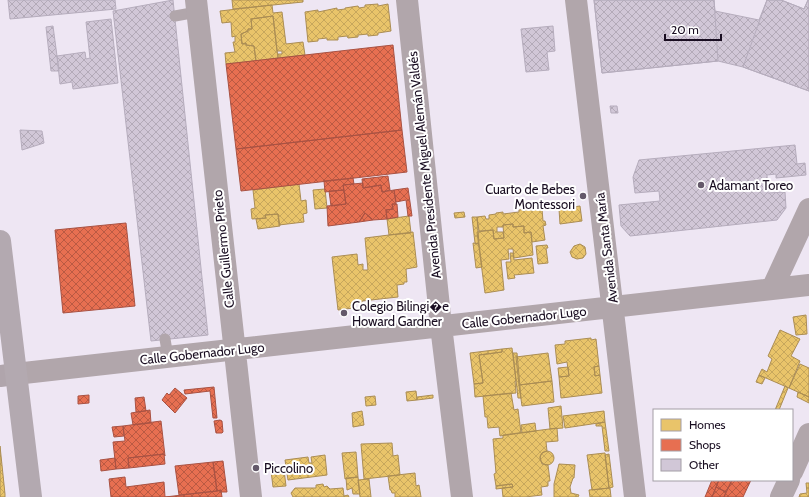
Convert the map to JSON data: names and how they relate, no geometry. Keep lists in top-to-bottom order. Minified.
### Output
{"streets":{"street":["Avenida Presidente Miguel Alemán Valdés","Avenida Santa María","Calle Guillermo Prieto","Calle Gobernador Lugo"]},"crossings":[["Avenida Presidente Miguel Alemán Valdés","Calle Gobernador Lugo"],["Avenida Santa María","Calle Gobernador Lugo"],["Calle Guillermo Prieto","Calle Gobernador Lugo"]],"places":["Adamant Toreo","Cuarto de Bebes Montessori","Colegio Bilingi�e Howard Gardner","Piccolino"],"legend":["Homes","Shops","Other"],"scale_bar":"20 m"}
